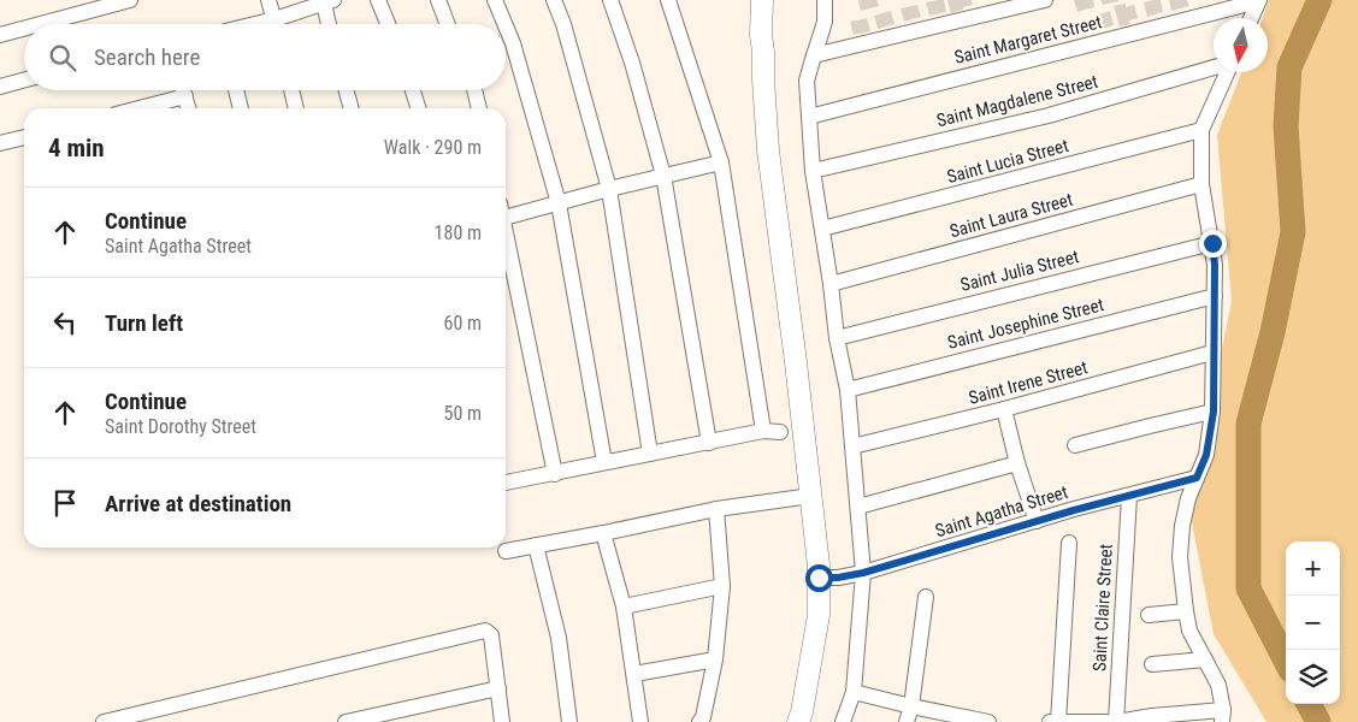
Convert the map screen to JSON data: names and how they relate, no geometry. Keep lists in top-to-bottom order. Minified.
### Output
{"streets":{"street":["Saint Margaret Street","Saint Magdalene Street","Saint Lucia Street","Saint Laura Street","Saint Julia Street","Saint Josephine Street","Saint Irene Street","Saint Agatha Street","Saint Claire Street"]},"crossings":[["Saint Agatha Street","Saint Claire Street"]],"north":"bottom","page":{"search":"Search here","heading":["4 min","Walk · 290 m"],"list":[["Continue","Saint Agatha Street","180 m"],["Turn left","60 m"],["Continue","Saint Dorothy Street","50 m"],"Arrive at destination"],"map_buttons":["+","−"]}}
